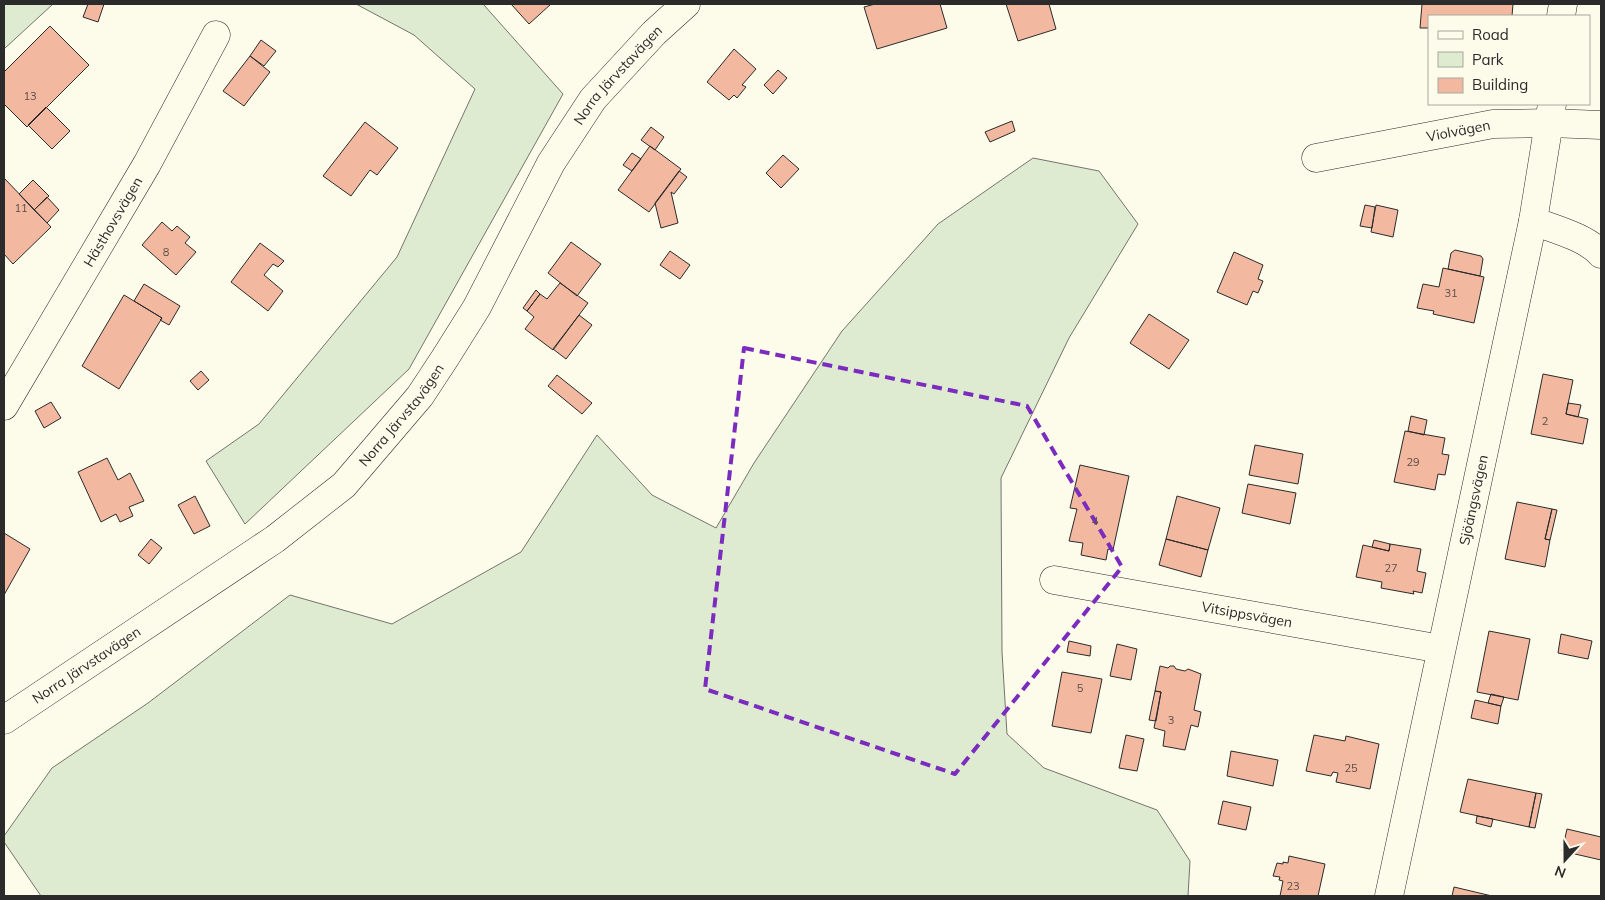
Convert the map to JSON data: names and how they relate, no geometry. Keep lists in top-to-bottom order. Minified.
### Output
{"streets":{"street":["Norra Järvstavägen","Violvägen","Hästhovsvägen","Sjöängsvägen","Vitsippsvägen"]},"crossings":[["Violvägen","Sjöängsvägen"],["Sjöängsvägen","Vitsippsvägen"]],"house_numbers":["13","11","8","31","2","29","4","27","5","3","25","23"],"legend":["Road","Park","Building"],"north":"bottom"}
